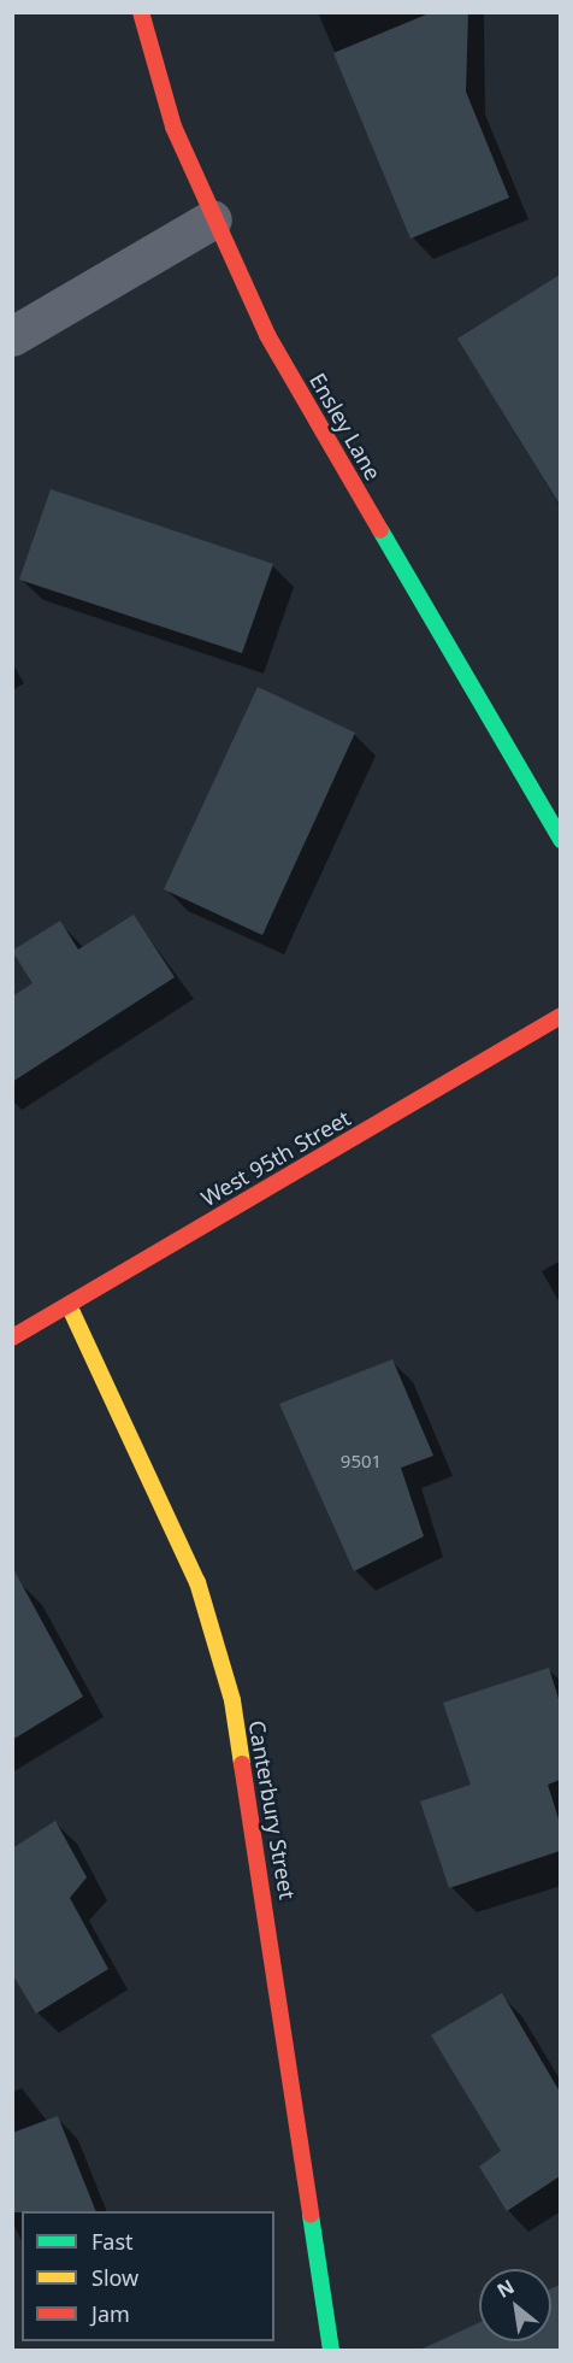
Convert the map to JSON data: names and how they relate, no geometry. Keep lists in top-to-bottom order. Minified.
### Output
{"streets":{"street":["Ensley Lane","West 95th Street","Canterbury Street"]},"crossings":[["West 95th Street","Canterbury Street"]],"house_numbers":["9501"],"legend":["Fast","Slow","Jam"],"north":"top left"}
